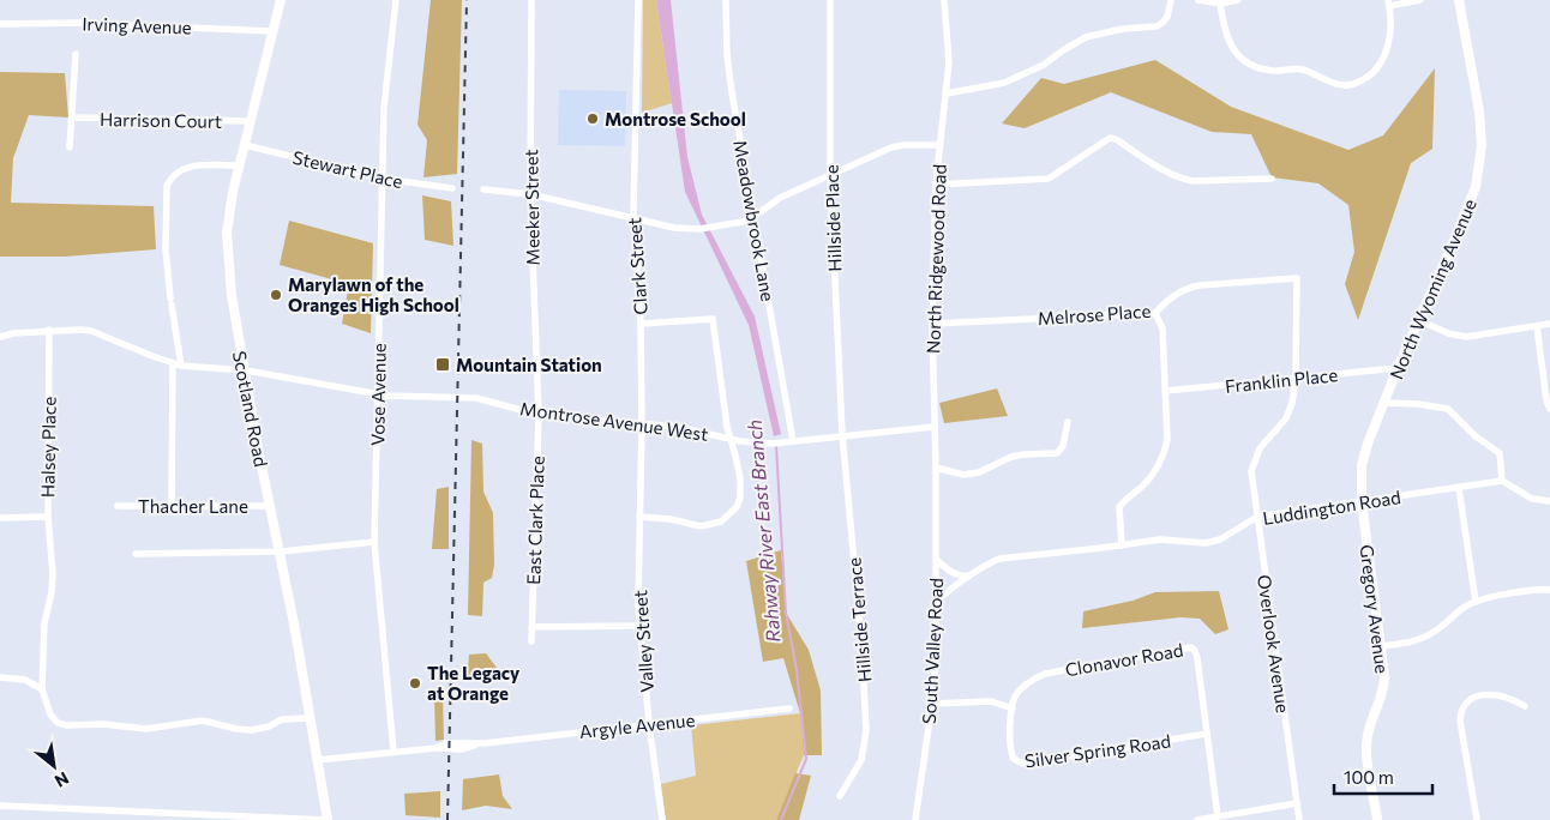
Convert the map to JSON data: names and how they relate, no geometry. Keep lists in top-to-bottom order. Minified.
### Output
{"streets":{"main road":["North Wyoming Avenue","Scotland Road","Gregory Avenue"],"street":["Irving Avenue","Harrison Court","Stewart Place","Meeker Street","Hillside Place","Meadowbrook Lane","North Ridgewood Road","Clark Street","Melrose Place","Franklin Place","Vose Avenue","Montrose Avenue West","Halsey Place","Thacher Lane","Luddington Road","East Clark Place","Hillside Terrace","Valley Street","Overlook Avenue","South Valley Road","Clonavor Road","Argyle Avenue","Silver Spring Road"]},"crossings":[["Irving Avenue","Scotland Road"],["Harrison Court","Scotland Road"],["Stewart Place","Vose Avenue"],["Stewart Place","Scotland Road"],["Meeker Street","Montrose Avenue West"],["Meeker Street","East Clark Place"],["Hillside Place","Montrose Avenue West"],["Hillside Place","Hillside Terrace"],["Meadowbrook Lane","Montrose Avenue West"],["North Ridgewood Road","Melrose Place"],["North Ridgewood Road","Montrose Avenue West"],["North Ridgewood Road","South Valley Road"],["Clark Street","Montrose Avenue West"],["Clark Street","Valley Street"],["North Wyoming Avenue","Franklin Place"],["North Wyoming Avenue","Luddington Road"],["North Wyoming Avenue","Gregory Avenue"],["Melrose Place","Franklin Place"],["Melrose Place","Overlook Avenue"],["Vose Avenue","Montrose Avenue West"],["Vose Avenue","Argyle Avenue"],["Scotland Road","Montrose Avenue West"],["Scotland Road","Thacher Lane"],["Scotland Road","Argyle Avenue"],["Montrose Avenue West","Halsey Place"],["Montrose Avenue West","East Clark Place"],["Montrose Avenue West","Hillside Terrace"],["Luddington Road","Gregory Avenue"],["Luddington Road","Overlook Avenue"],["Luddington Road","South Valley Road"],["Valley Street","Argyle Avenue"],["Clonavor Road","Silver Spring Road"]],"water":["Rahway River East Branch"],"places":{"other":["Montrose School","Marylawn of the Oranges High School","The Legacy at Orange"],"transit":["Mountain Station"]},"scale_bar":"100 m","north":"bottom right"}
